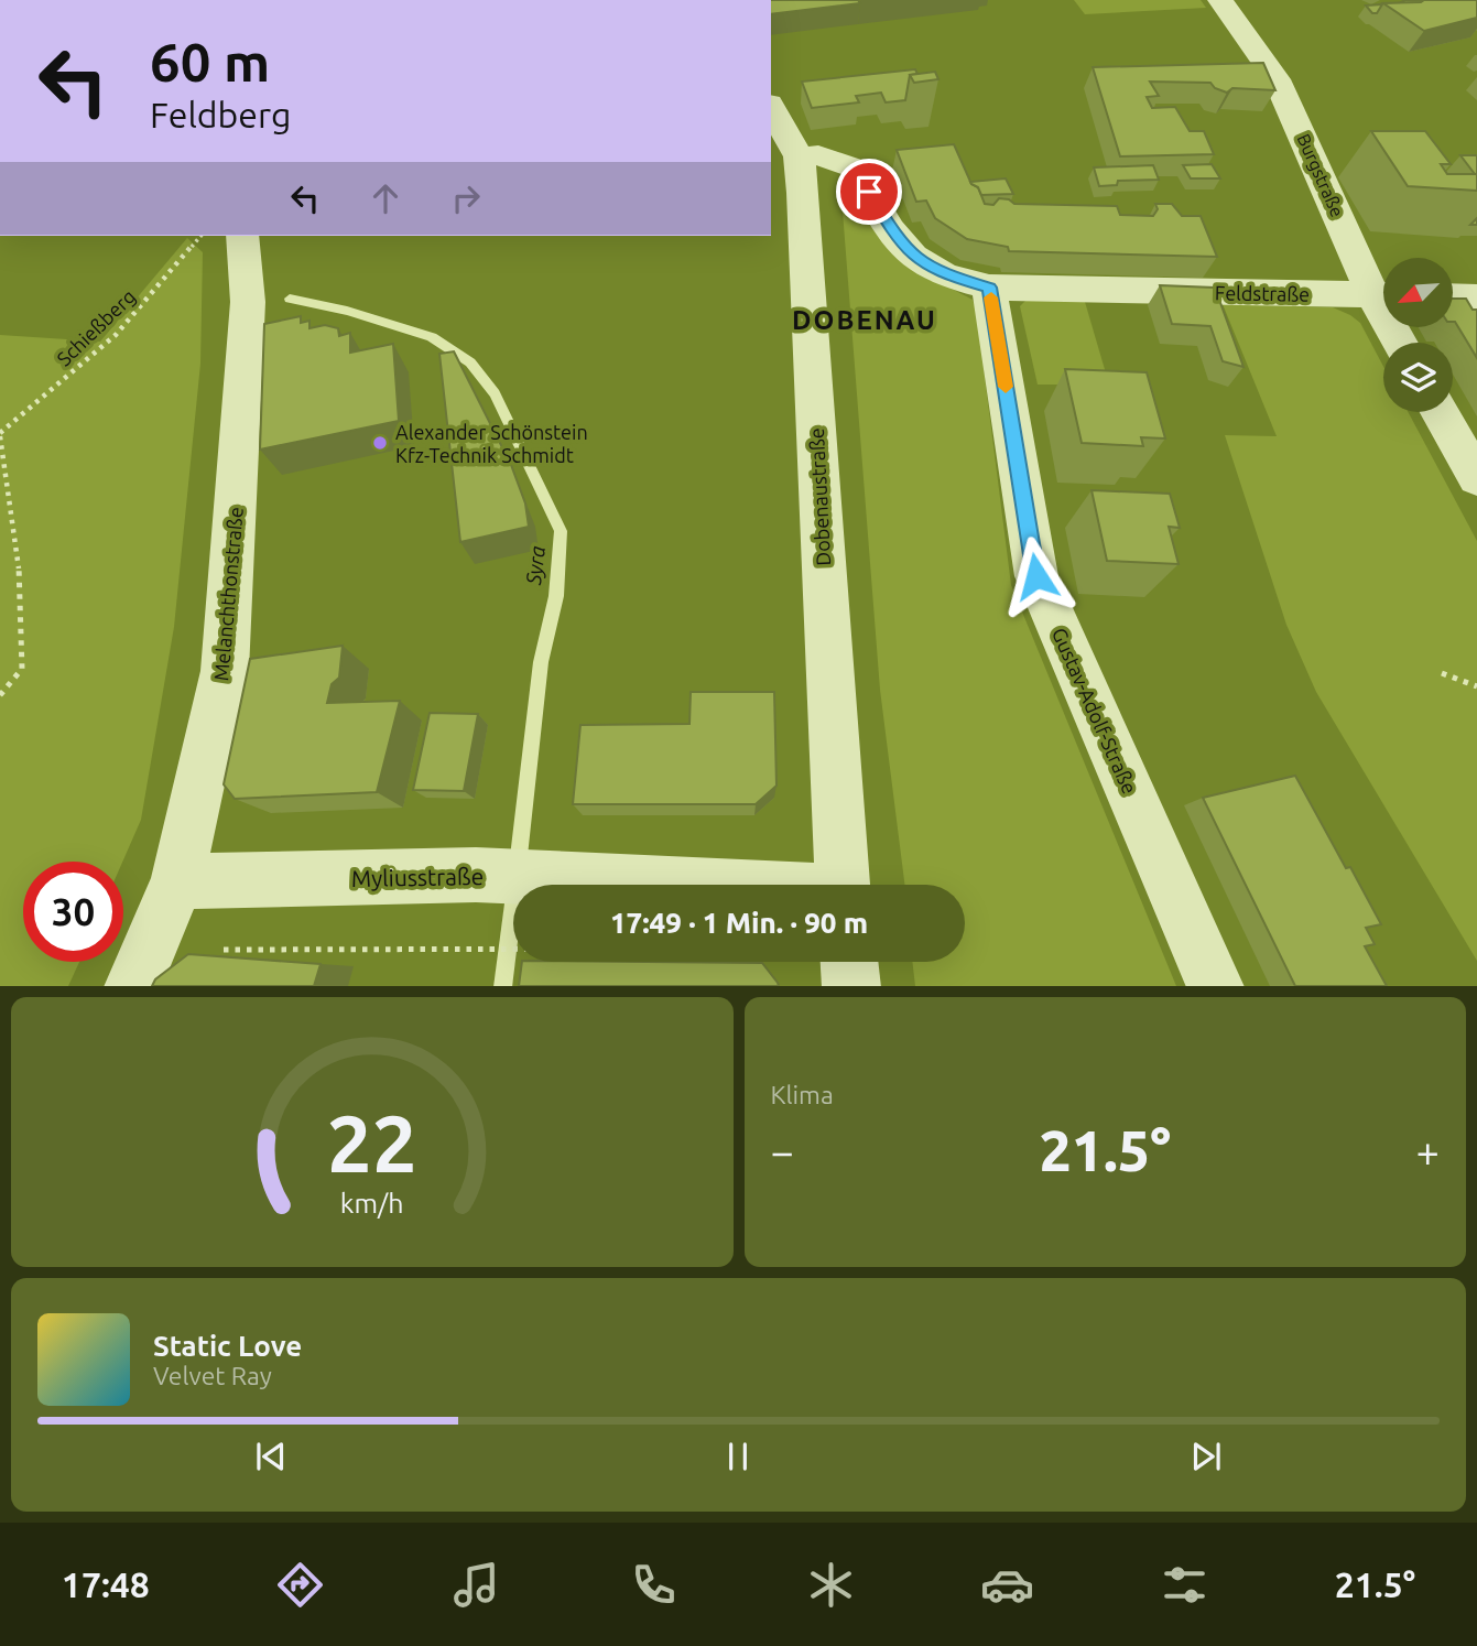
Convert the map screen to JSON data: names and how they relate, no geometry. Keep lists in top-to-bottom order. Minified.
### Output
{"streets":{"street":["Burgstraße","Feldstraße","Dobenaustraße","Melanchthonstraße","Gustav-Adolf-Straße","Myliusstraße"],"path":["Schießberg"]},"crossings":[["Feldstraße","Dobenaustraße"],["Feldstraße","Gustav-Adolf-Straße"],["Melanchthonstraße","Myliusstraße"]],"districts":["DOBENAU"],"water":["Syra"],"places":["Alexander Schönstein Kfz-Technik Schmidt"],"north":"bottom left","page":{"turn":["60 m","Feldberg"],"limit":"30","trip":"17:49 · 1 Min. · 90 m","tile":"Klima","heat":["−","21.5°","+"],"song":["Static Love","Velvet Ray"],"tabs":["17:48","21.5°"],"gauge":["22","km/h"]}}
